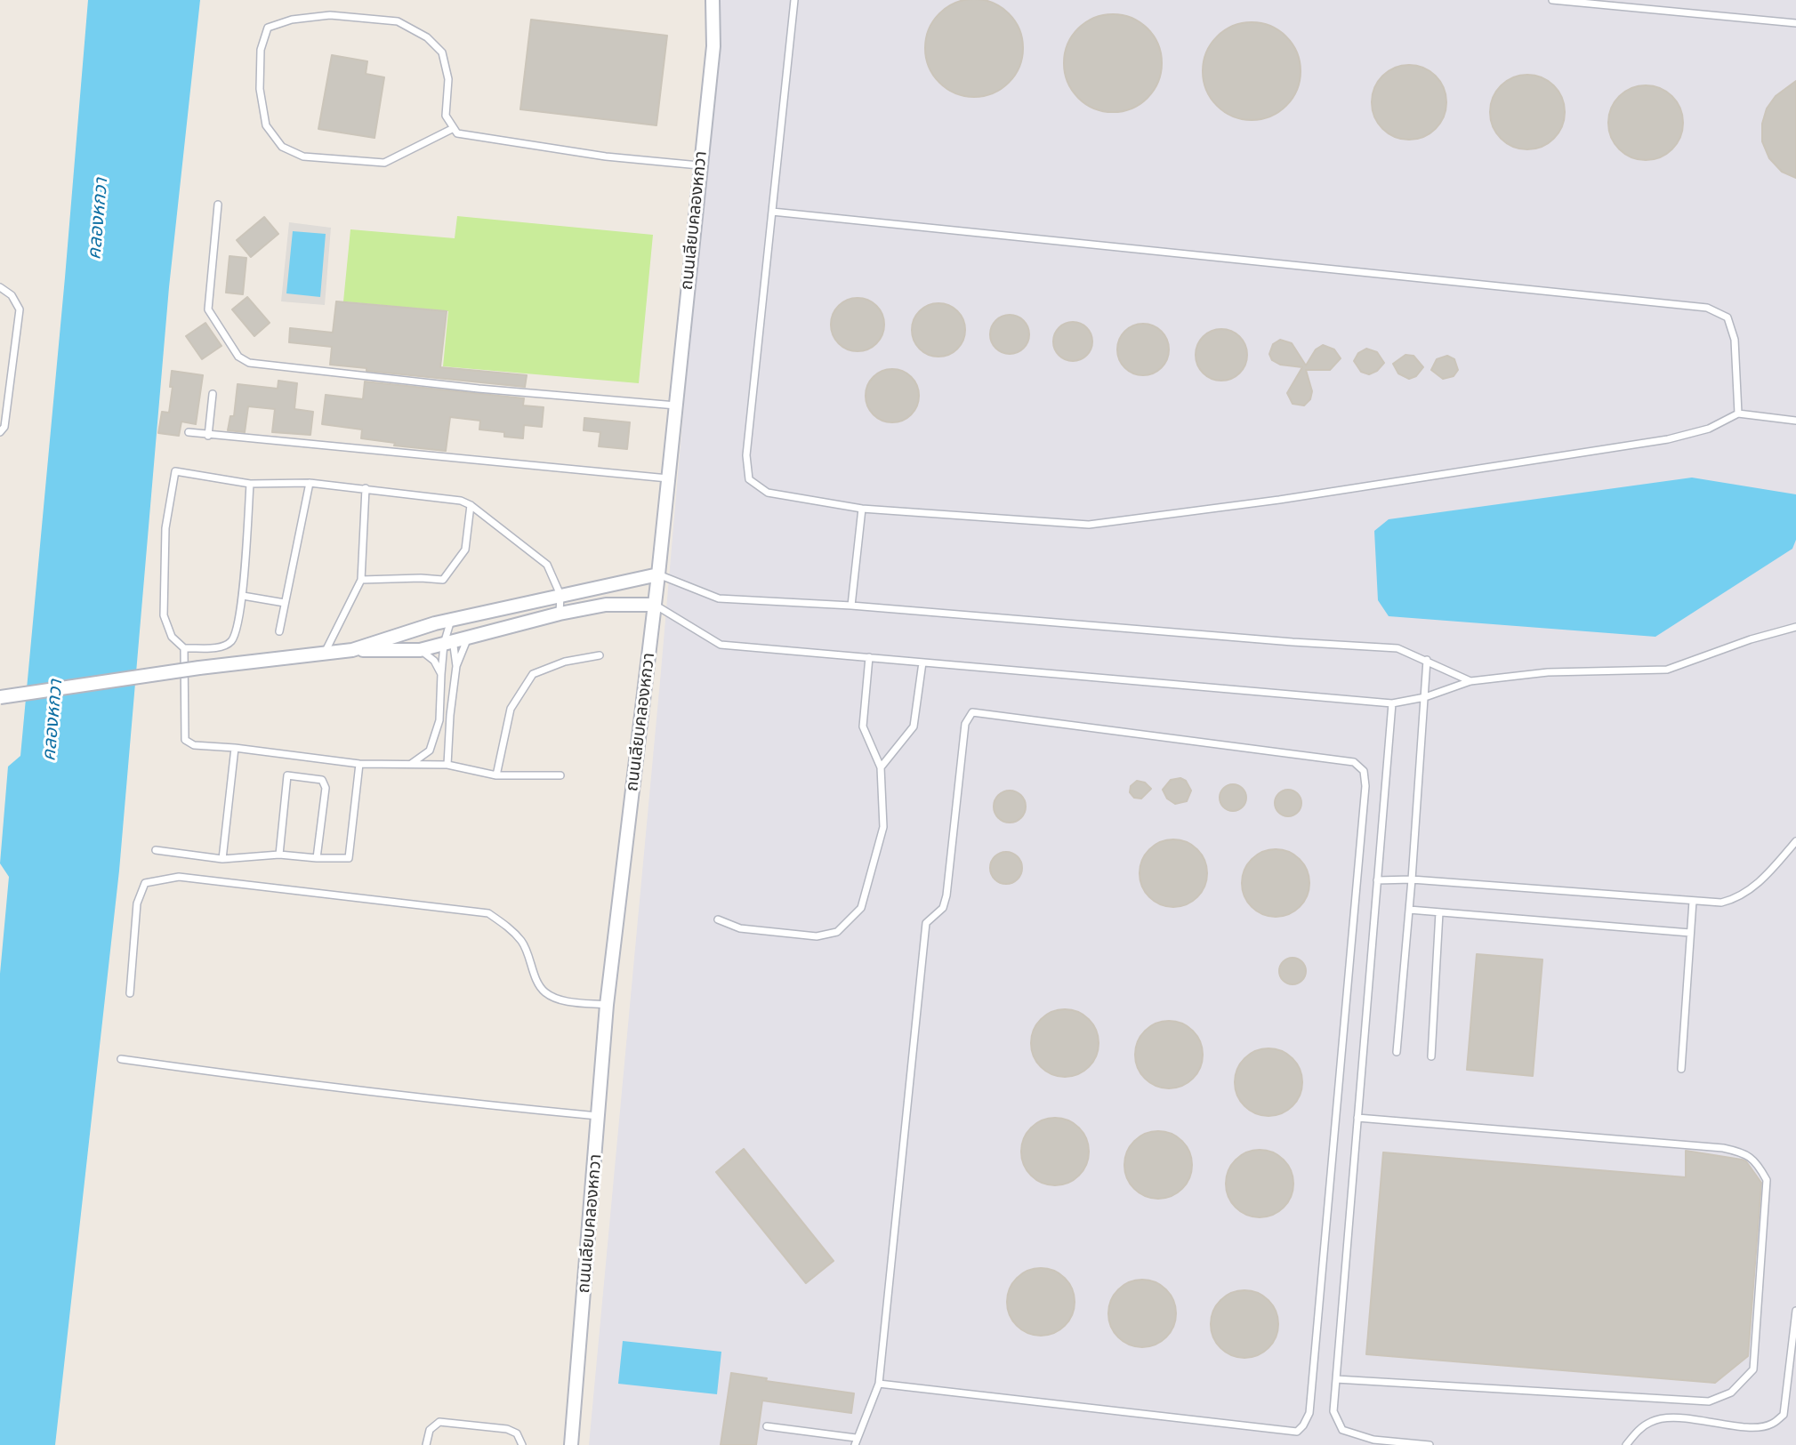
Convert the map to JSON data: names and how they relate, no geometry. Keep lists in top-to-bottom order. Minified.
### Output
{"streets":{"street":["ถนนเลียบคลองหกวา"]},"water":["คลองหกวา"]}
